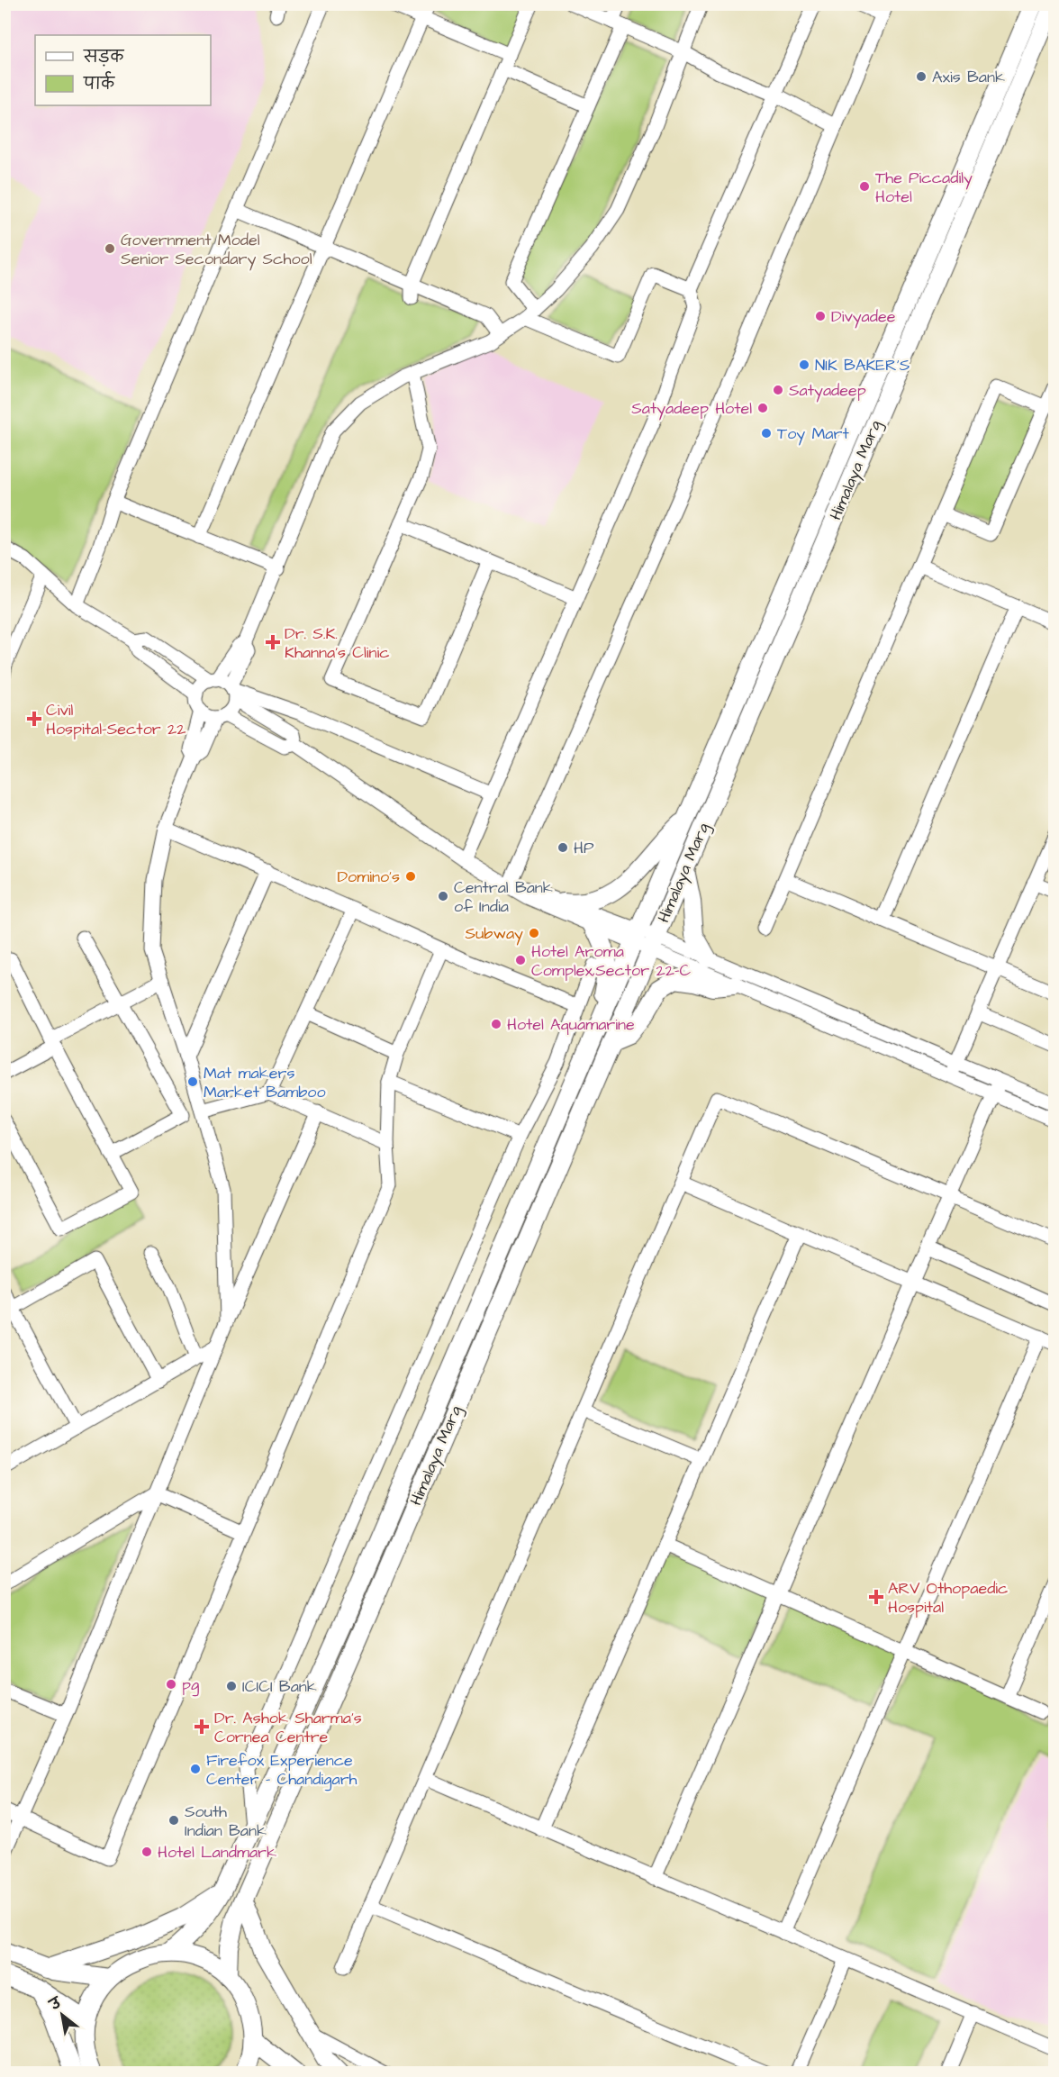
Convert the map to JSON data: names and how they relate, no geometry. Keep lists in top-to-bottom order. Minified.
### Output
{"streets":{"main road":["Himalaya Marg"]},"places":{"other":["Axis Bank","The Piccadily Hotel","Government Model Senior Secondary School","Divyadee","NIK BAKER'S","Satyadeep","Satyadeep Hotel","Toy Mart","HP","Domino's","Central Bank of India","Subway","Hotel Aroma Complex,Sector 22-C","Hotel Aquamarine","Mat makers Market Bamboo","pg","ICICI Bank","Firefox Experience Center - Chandigarh","South Indian Bank","Hotel Landmark"],"health":["Dr. S.K. Khanna's Clinic","Civil Hospital-Sector 22","ARV Othopaedic Hospital","Dr. Ashok Sharma's Cornea Centre"]},"legend":["सड़क","पार्क"],"north":"top left"}
